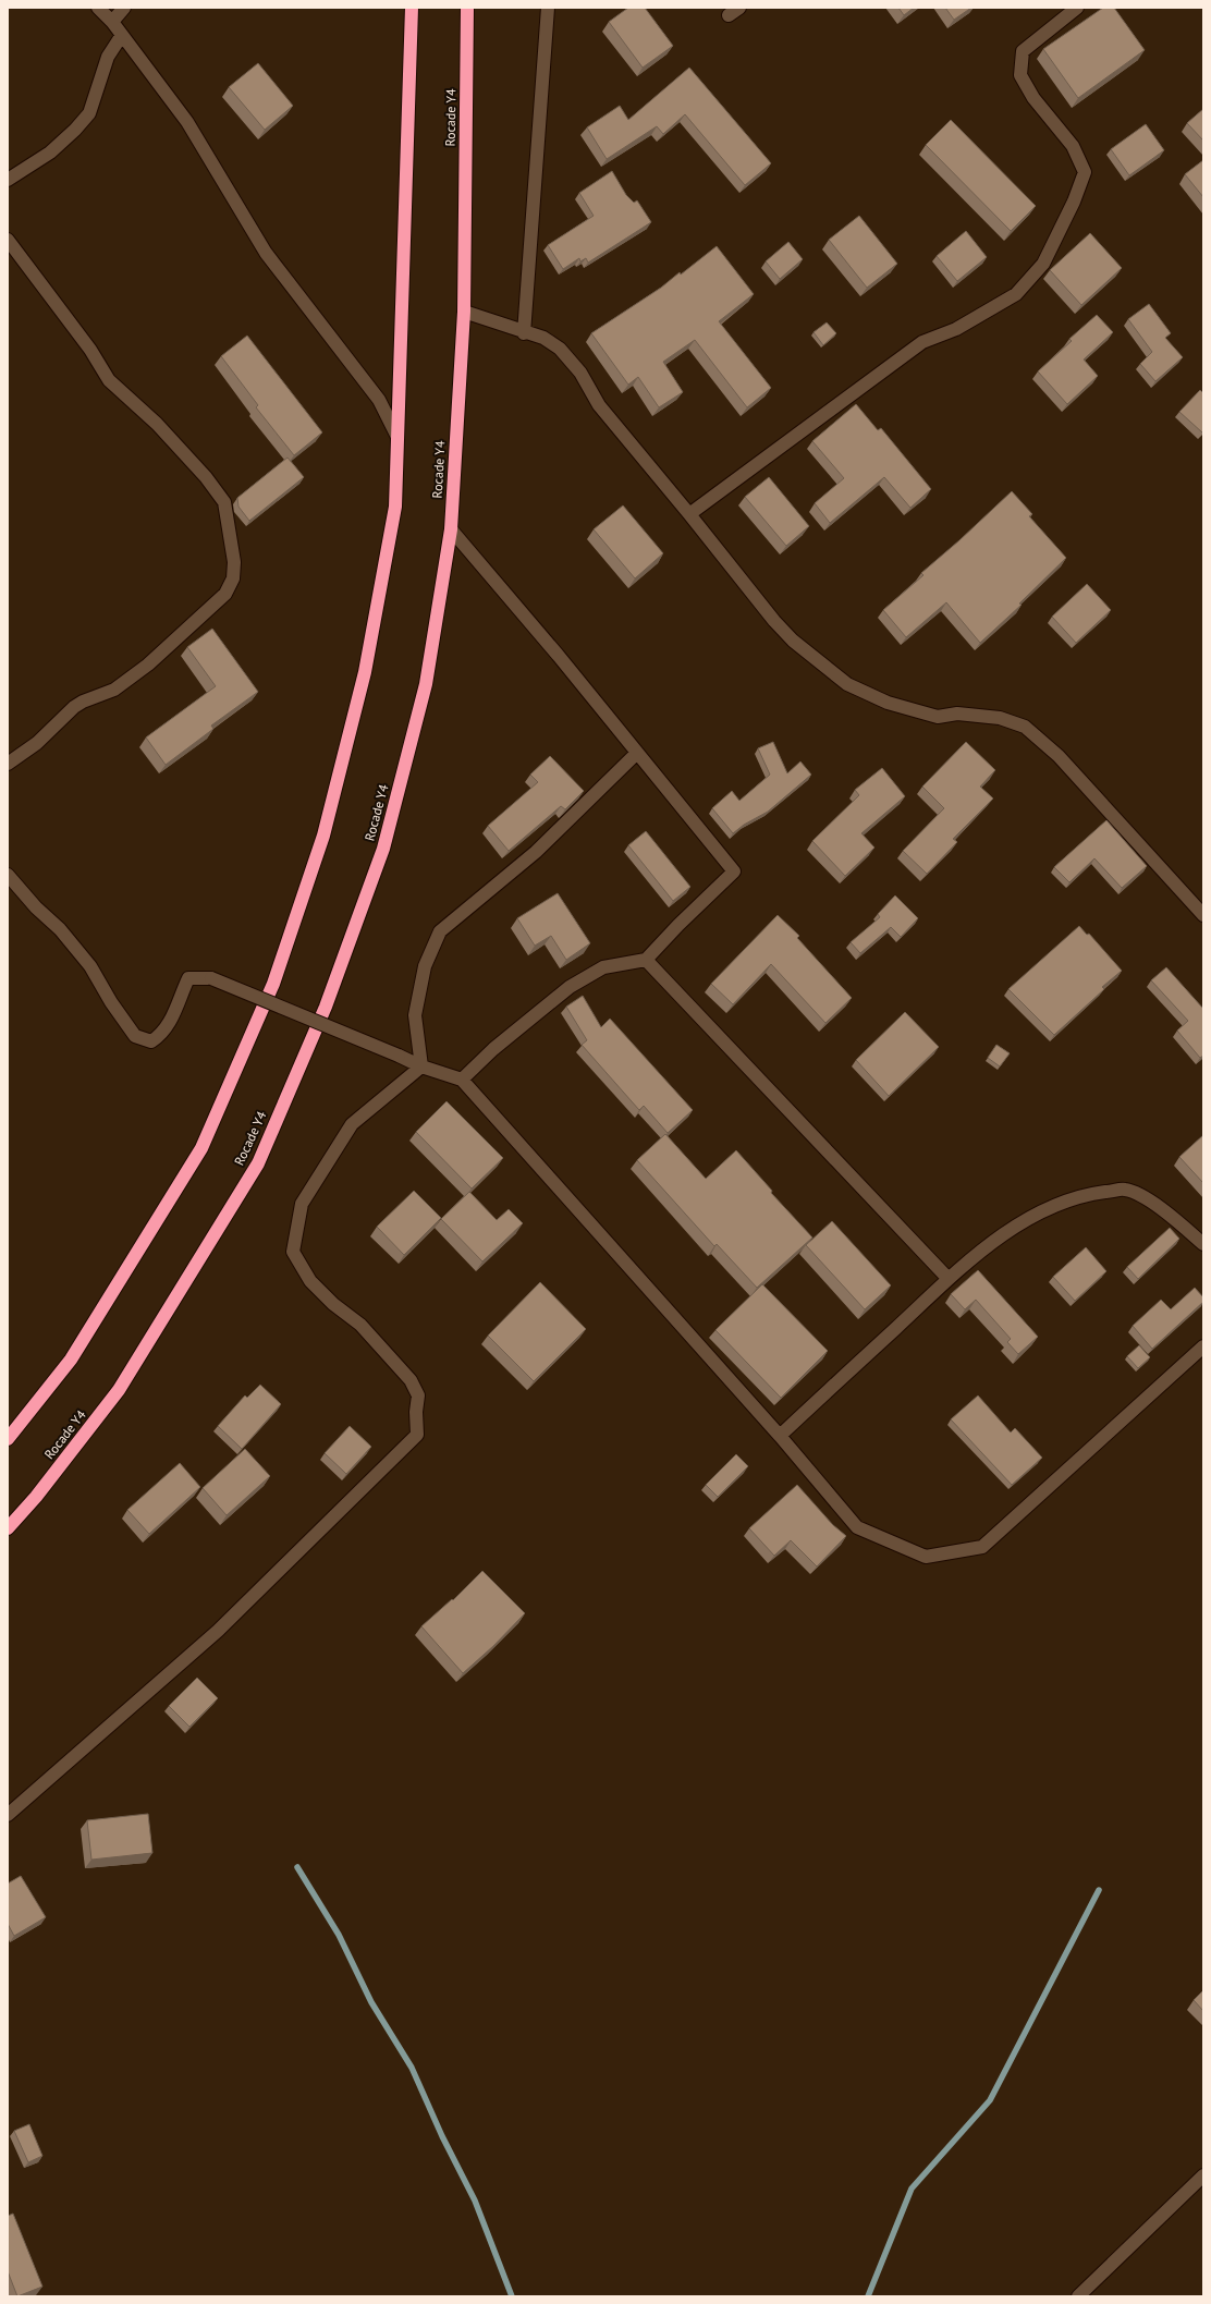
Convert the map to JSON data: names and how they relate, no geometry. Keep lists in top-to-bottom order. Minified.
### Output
{"streets":{"highway":["Rocade Y4"]}}
